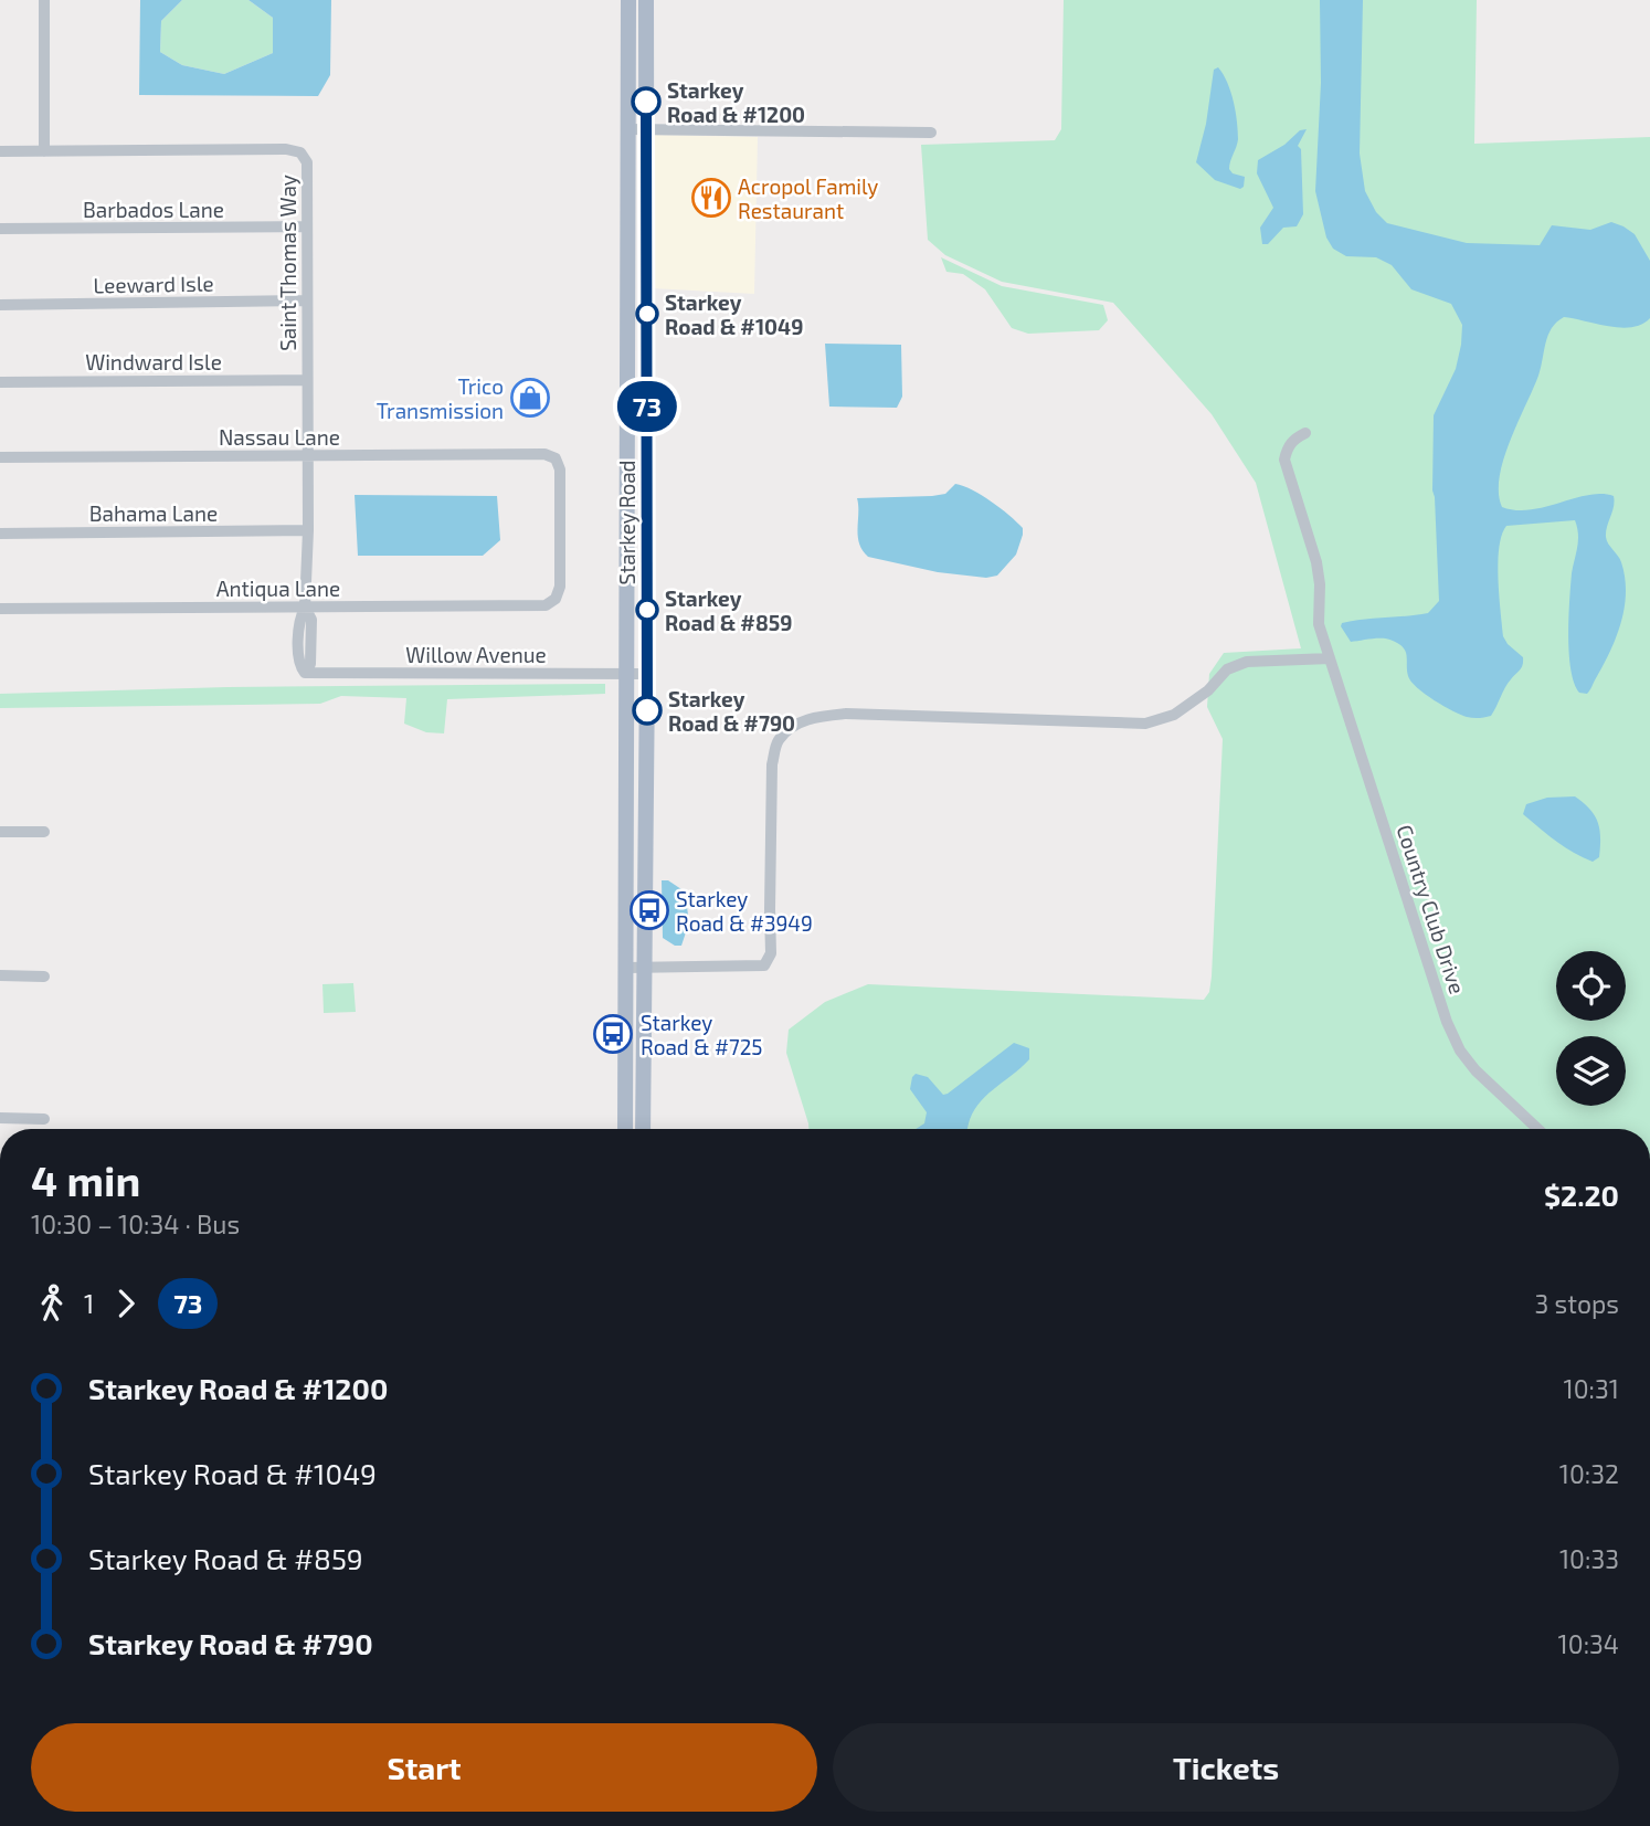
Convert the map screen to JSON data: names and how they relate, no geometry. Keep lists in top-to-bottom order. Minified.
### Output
{"streets":{"main road":["Starkey Road"],"street":["Barbados Lane","Saint Thomas Way","Leeward Isle","Windward Isle","Nassau Lane","Bahama Lane","Antiqua Lane","Willow Avenue","Country Club Drive"]},"crossings":[["Barbados Lane","Saint Thomas Way"],["Saint Thomas Way","Leeward Isle"],["Saint Thomas Way","Windward Isle"],["Saint Thomas Way","Nassau Lane"],["Saint Thomas Way","Bahama Lane"],["Saint Thomas Way","Antiqua Lane"],["Saint Thomas Way","Willow Avenue"],["Nassau Lane","Antiqua Lane"],["Starkey Road","Willow Avenue"]],"places":{"other":["Starkey Road & #1200","Starkey Road & #1049","Starkey Road & #859","Starkey Road & #790"],"restaurant":["Acropol Family Restaurant"],"shop":["Trico Transmission"],"bus stop":["Starkey Road & #3949","Starkey Road & #725"]},"lines":["bus line 73"],"page":{"on_map":"73","heading":["4 min","10:30 – 10:34 · Bus","$2.20"],"legs":["1","73","3 stops"],"list":[{"name":"Starkey Road & #1200","value":"10:31"},{"name":"Starkey Road & #1049","value":"10:32"},{"name":"Starkey Road & #859","value":"10:33"},{"name":"Starkey Road & #790","value":"10:34"}],"buttons":["Start","Tickets"]}}
